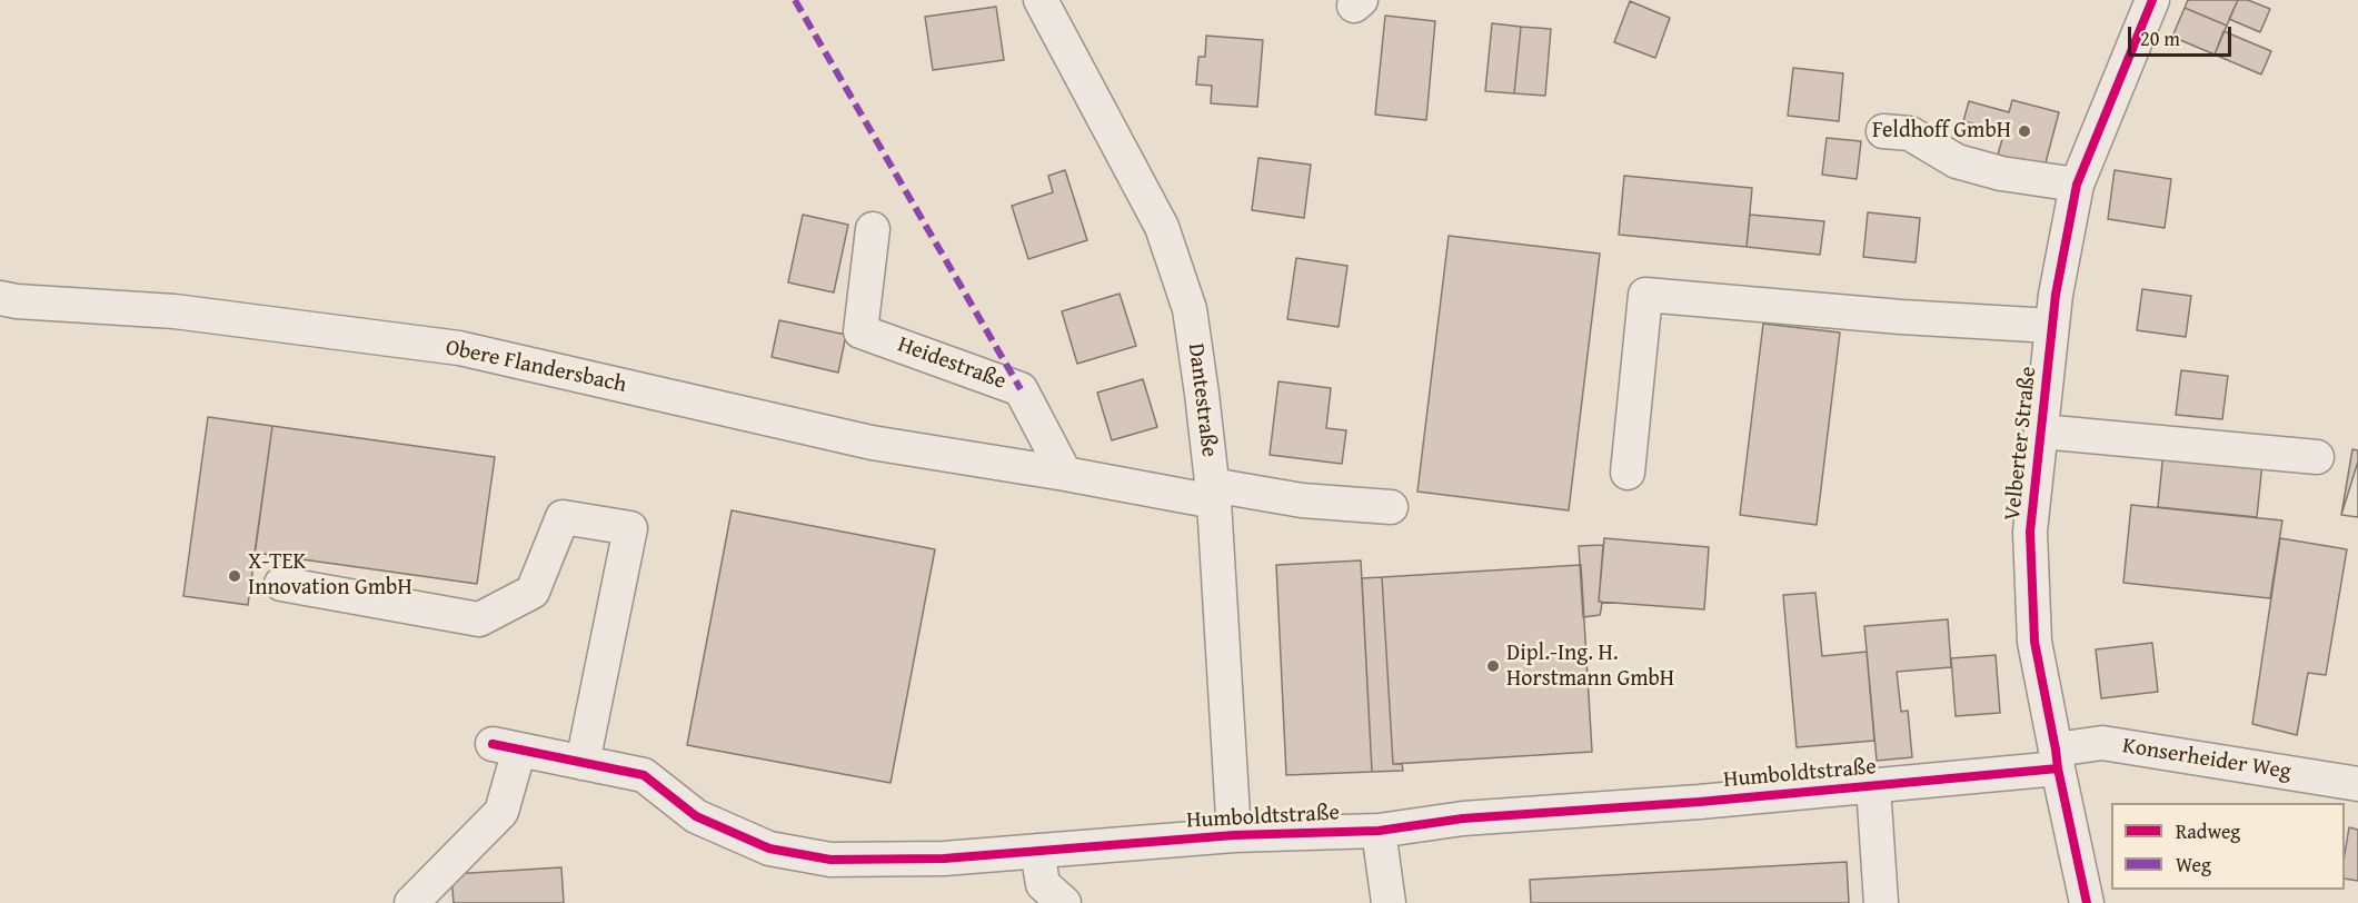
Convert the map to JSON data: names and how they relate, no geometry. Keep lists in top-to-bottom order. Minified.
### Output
{"streets":{"street":["Heidestraße","Obere Flandersbach","Dantestraße","Velberter Straße","Konserheider Weg","Humboldtstraße"]},"crossings":[["Heidestraße","Obere Flandersbach"],["Dantestraße","Humboldtstraße"],["Velberter Straße","Konserheider Weg"],["Velberter Straße","Humboldtstraße"],["Konserheider Weg","Humboldtstraße"]],"places":["Feldhoff GmbH","X-TEK Innovation GmbH","Dipl.-Ing. H. Horstmann GmbH"],"legend":["Radweg","Weg"],"scale_bar":"20 m"}
